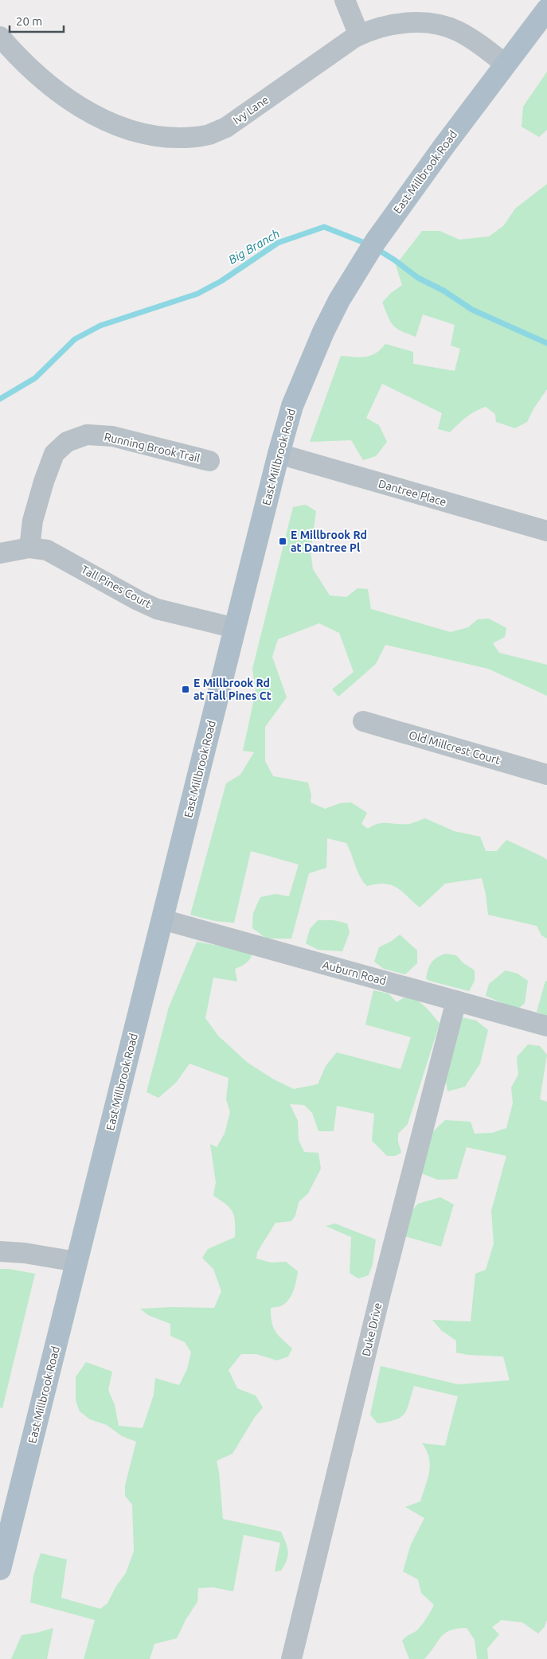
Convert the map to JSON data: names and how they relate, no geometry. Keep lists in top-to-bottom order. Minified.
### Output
{"streets":{"main road":["East Millbrook Road"],"street":["Ivy Lane","Running Brook Trail","Dantree Place","Tall Pines Court","Old Millcrest Court","Auburn Road","Duke Drive"]},"crossings":[["Ivy Lane","East Millbrook Road"],["East Millbrook Road","Dantree Place"],["East Millbrook Road","Tall Pines Court"],["East Millbrook Road","Auburn Road"],["Running Brook Trail","Tall Pines Court"],["Auburn Road","Duke Drive"]],"water":["Big Branch"],"places":{"transit":["E Millbrook Rd at Dantree Pl","E Millbrook Rd at Tall Pines Ct"]},"scale_bar":"20 m"}
